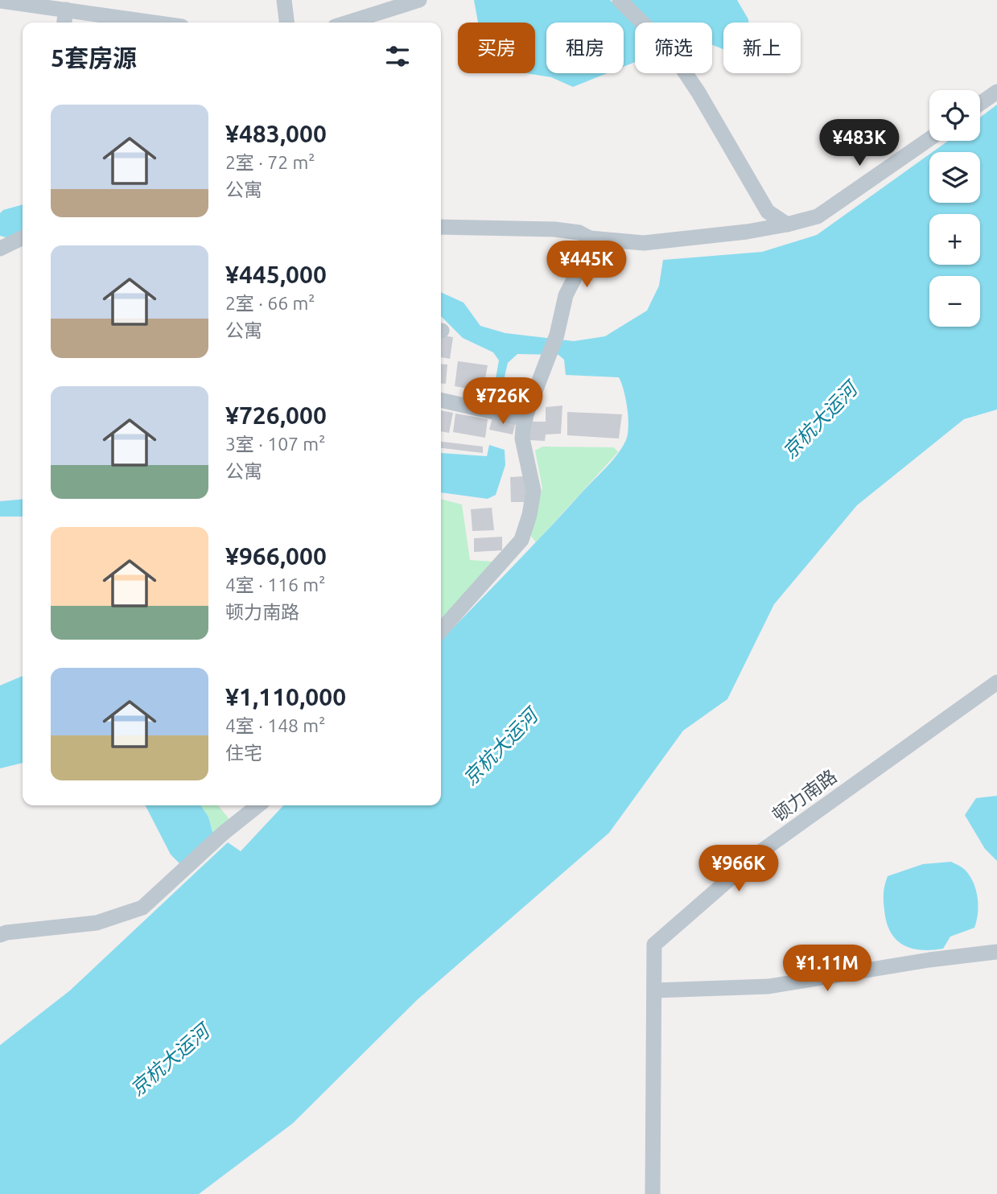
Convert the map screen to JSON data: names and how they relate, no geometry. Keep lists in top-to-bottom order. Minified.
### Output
{"streets":{"street":["顿力南路"]},"water":["京杭大运河"],"page":{"chip":["买房","租房","筛选","新上"],"heading":"5套房源","map_buttons":["+","−"],"list":[{"name":"¥483,000","note":"2室 · 72 m² · 公寓"},{"name":"¥445,000","note":"2室 · 66 m² · 公寓"},{"name":"¥726,000","note":"3室 · 107 m² · 公寓"},{"name":"¥966,000","note":"4室 · 116 m² · 顿力南路"},{"name":"¥1,110,000","note":"4室 · 148 m² · 住宅"}],"price":["¥483K","¥445K","¥726K","¥966K","¥1.11M"]}}
